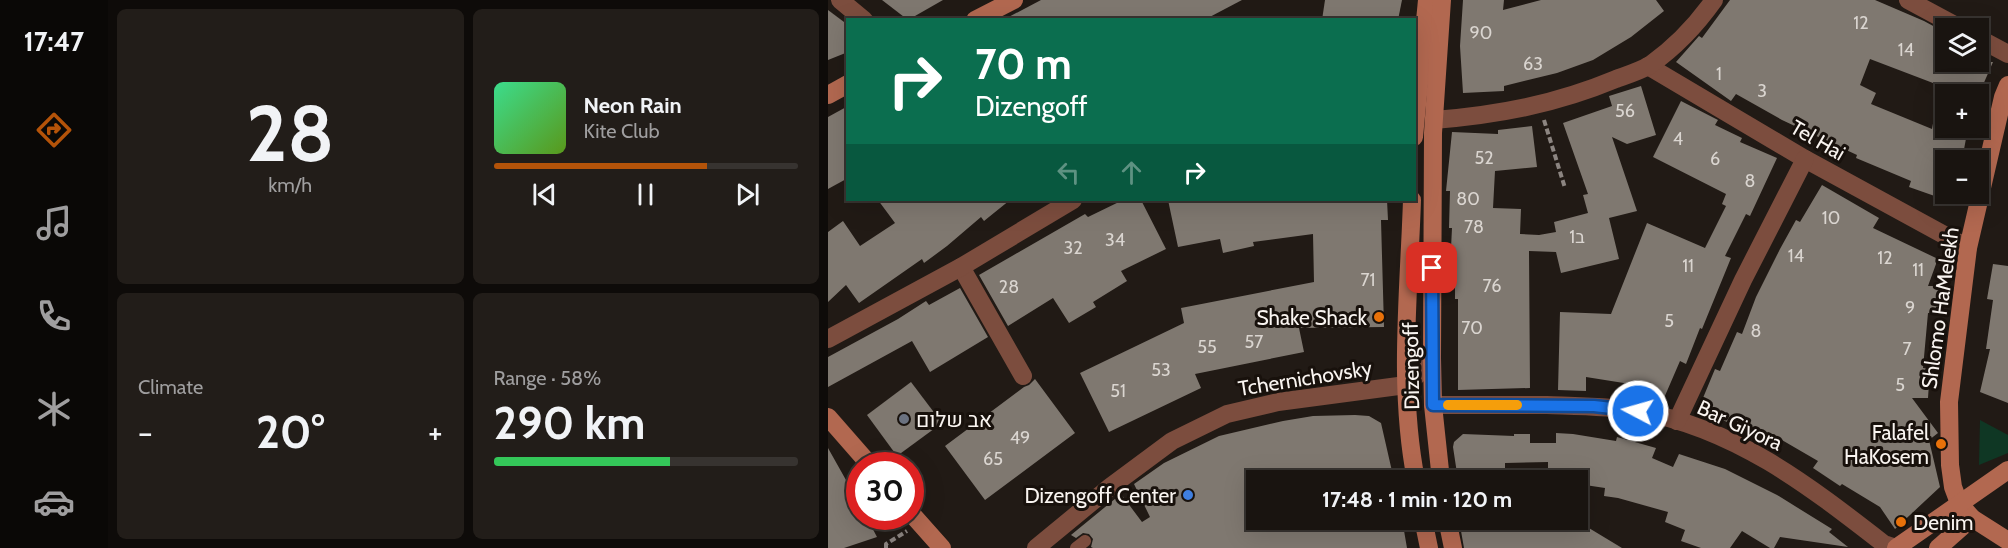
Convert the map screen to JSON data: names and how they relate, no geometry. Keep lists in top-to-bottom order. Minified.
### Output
{"streets":{"street":["Tel Hai","Shlomo HaMelekh","Dizengoff","Tchernichovsky","Bar Giyora"]},"crossings":[["Tel Hai","Shlomo HaMelekh"],["Dizengoff","Tchernichovsky"],["Dizengoff","Bar Giyora"]],"places":["Shake Shack","אב שלום","Falafel HaKosem","Dizengoff Center","Denim"],"house_numbers":["12","90","14","63","1","3","56","4","52","6","8","80","10","78","1ב","34","32","14","12","11","11","71","76","28","9","5","70","8","57","55","7","53","5","51","49","65"],"page":{"tabs":"17:47","tile":[["28","km/h"],"Climate",["Range · 58%","290 km"]],"map_buttons":["+","−"],"turn":["70 m","Dizengoff"],"song":["Neon Rain","Kite Club"],"heat":["−","20°","+"],"limit":"30","trip":"17:48 · 1 min · 120 m"}}
